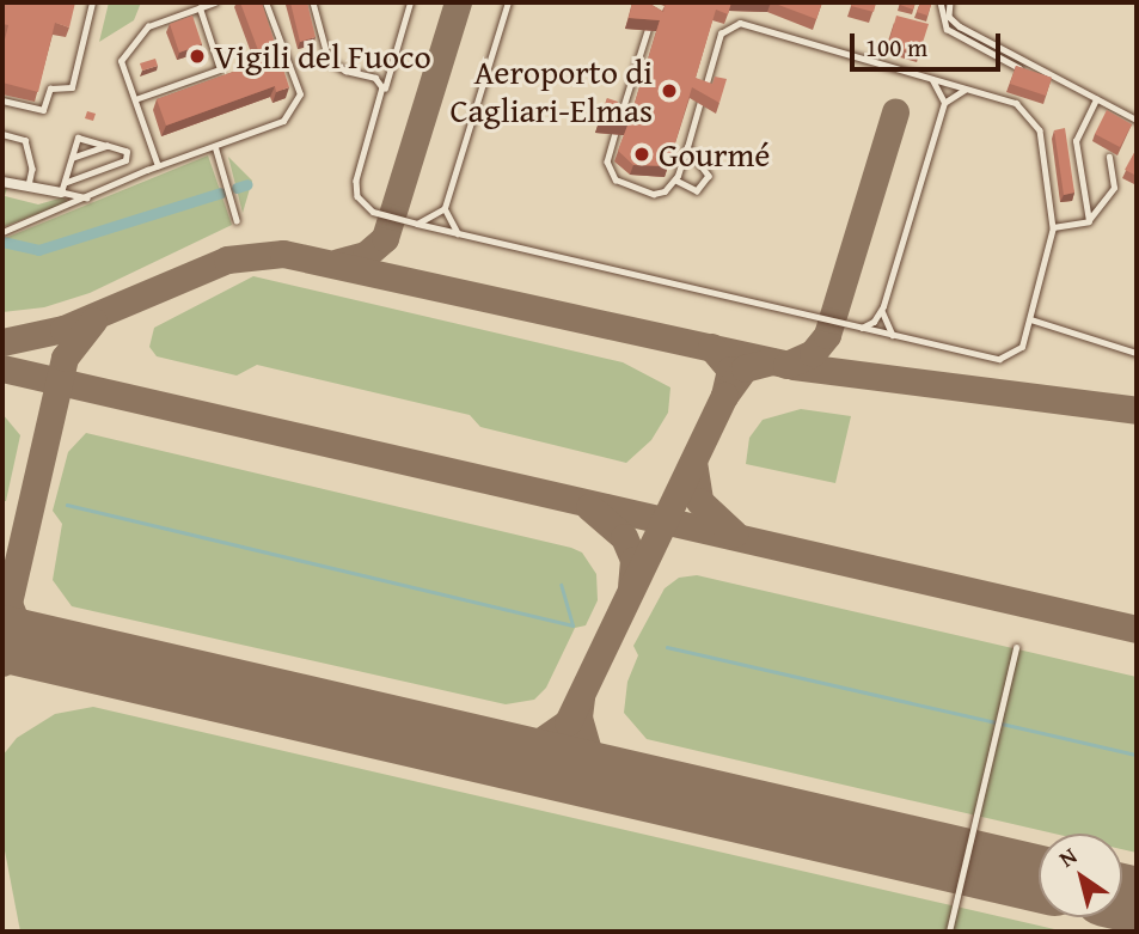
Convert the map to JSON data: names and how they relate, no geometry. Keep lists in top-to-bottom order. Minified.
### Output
{"places":["Vigili del Fuoco","Aeroporto di Cagliari-Elmas","Gourmé"],"scale_bar":"100 m","north":"top left"}
